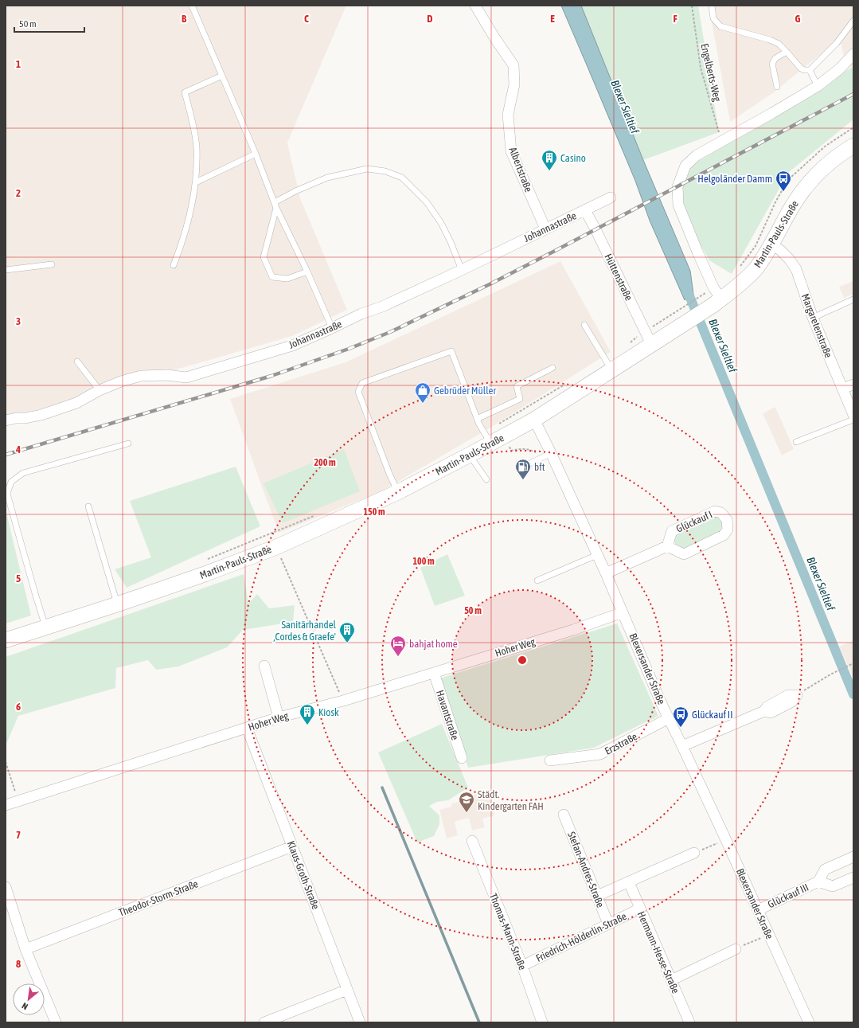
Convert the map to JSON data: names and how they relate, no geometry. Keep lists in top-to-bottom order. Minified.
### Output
{"streets":{"street":["Albertstraße","Johannastraße","Martin-Pauls-Straße","Hüttenstraße","Margaretenstraße","Glückauf I","Hoher Weg","Blexersander Straße","Havantstraße","Erzstraße","Stefan-Andres-Straße","Klaus-Groth-Straße","Glückauf III","Theodor-Storm-Straße","Thomas-Mann-Straße","Friedrich-Hölderlin-Straße","Hermann-Hesse-Straße"],"path":["Engelberts-Weg"]},"crossings":[["Albertstraße","Johannastraße"],["Johannastraße","Hüttenstraße"],["Martin-Pauls-Straße","Hüttenstraße"],["Martin-Pauls-Straße","Margaretenstraße"],["Martin-Pauls-Straße","Blexersander Straße"],["Hoher Weg","Blexersander Straße"],["Hoher Weg","Havantstraße"],["Hoher Weg","Klaus-Groth-Straße"],["Blexersander Straße","Erzstraße"],["Blexersander Straße","Glückauf III"],["Stefan-Andres-Straße","Friedrich-Hölderlin-Straße"],["Klaus-Groth-Straße","Theodor-Storm-Straße"],["Thomas-Mann-Straße","Friedrich-Hölderlin-Straße"],["Friedrich-Hölderlin-Straße","Hermann-Hesse-Straße"]],"water":["Blexer Sieltief"],"places":{"building":["Casino","Sanitärhandel ,Cordes & Graefe'","Kiosk"],"bus stop":["Helgoländer Damm","Glückauf II"],"shop":["Gebrüder Müller"],"fuel station":["bft"],"hotel":["bahjat home"],"school or university":["Städt. Kindergarten FAH"]},"scale_bar":"50 m","north":"bottom left","grid":{"columns":["B","C","D","E","F","G"],"rows":["1","2","3","4","5","6","7","8"]},"rings":["200 m","150 m","100 m","50 m"]}
